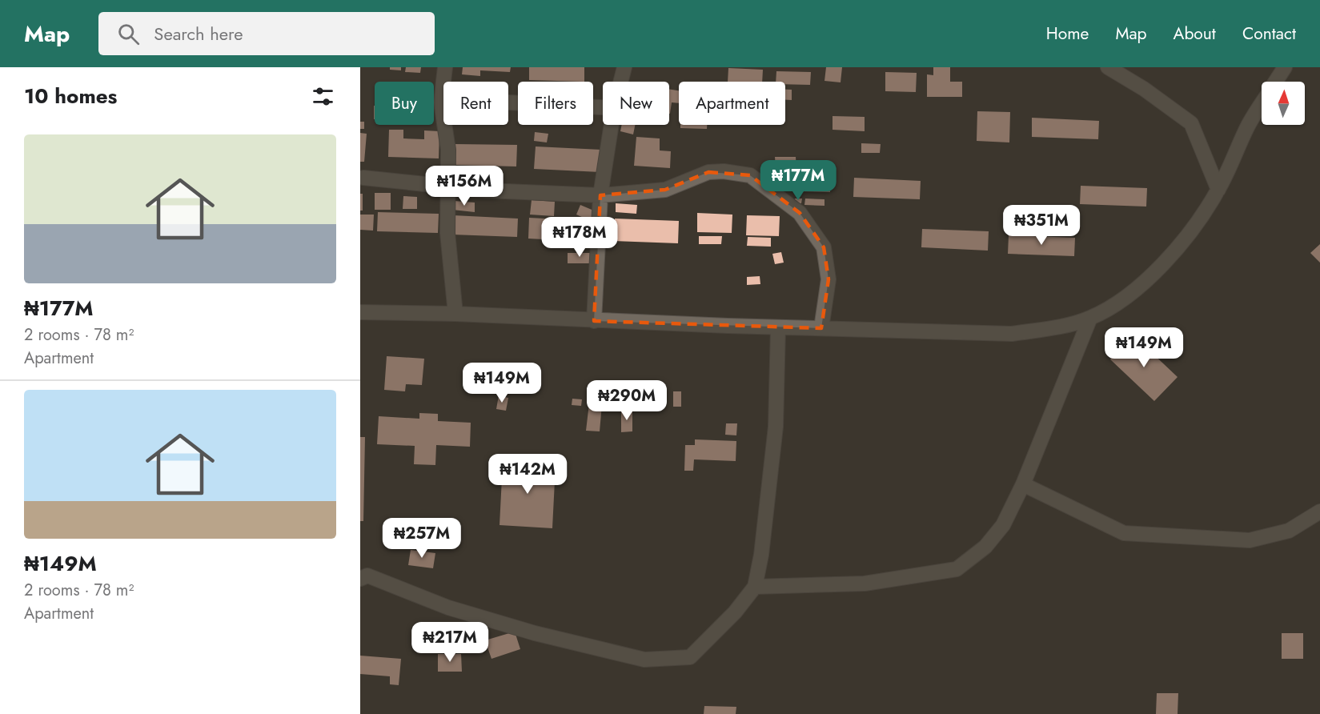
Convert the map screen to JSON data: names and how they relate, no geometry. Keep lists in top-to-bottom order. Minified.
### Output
{"north":"top","page":{"header":"Map","search":"Search here","nav":["Home","Map","About","Contact"],"heading":"10 homes","chip":["Buy","Rent","Filters","New","Apartment"],"list":[{"name":"₦177M","note":"2 rooms · 78 m² · Apartment"},{"name":"₦149M","note":"2 rooms · 78 m² · Apartment"}],"price":["₦177M","₦156M","₦351M","₦178M","₦149M","₦149M","₦290M","₦142M","₦257M","₦217M"]}}
